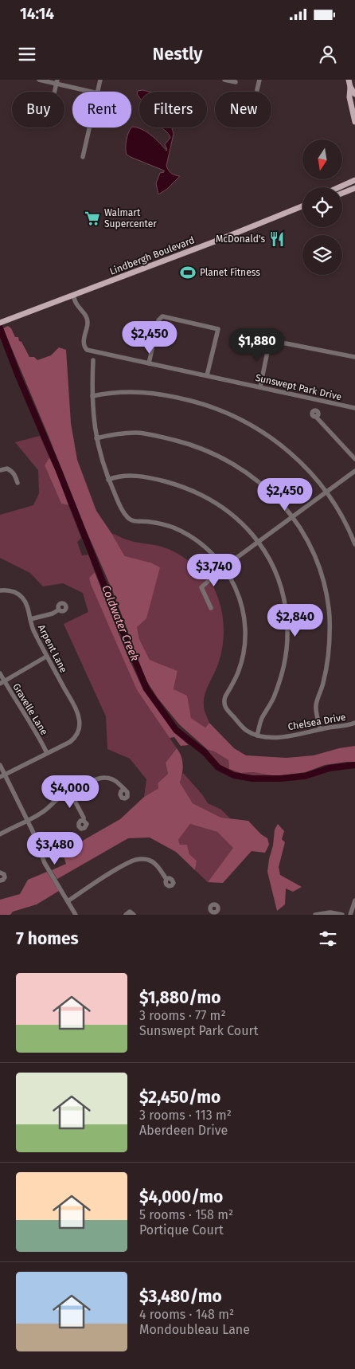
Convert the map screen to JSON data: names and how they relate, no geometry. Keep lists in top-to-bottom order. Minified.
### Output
{"streets":{"main road":["Lindbergh Boulevard"],"street":["Sunswept Park Drive","Arpent Lane","Gravelle Lane","Chelsea Drive"]},"crossings":[["Lindbergh Boulevard","Sunswept Park Drive"],["Arpent Lane","Gravelle Lane"]],"water":["Coldwater Creek"],"places":{"supermarket":["Walmart Supercenter"],"restaurant":["McDonald's"],"sports":["Planet Fitness"]},"north":"bottom","page":{"status":"14:14","header":"Nestly","chip":["Buy","Rent","Filters","New"],"price":["$2,450","$1,880","$2,450","$3,740","$2,840","$4,000","$3,480"],"heading":"7 homes","list":[{"name":"$1,880/mo","note":"3 rooms · 77 m² · Sunswept Park Court"},{"name":"$2,450/mo","note":"3 rooms · 113 m² · Aberdeen Drive"},{"name":"$4,000/mo","note":"5 rooms · 158 m² · Portique Court"},{"name":"$3,480/mo","note":"4 rooms · 148 m² · Mondoubleau Lane"}]}}
